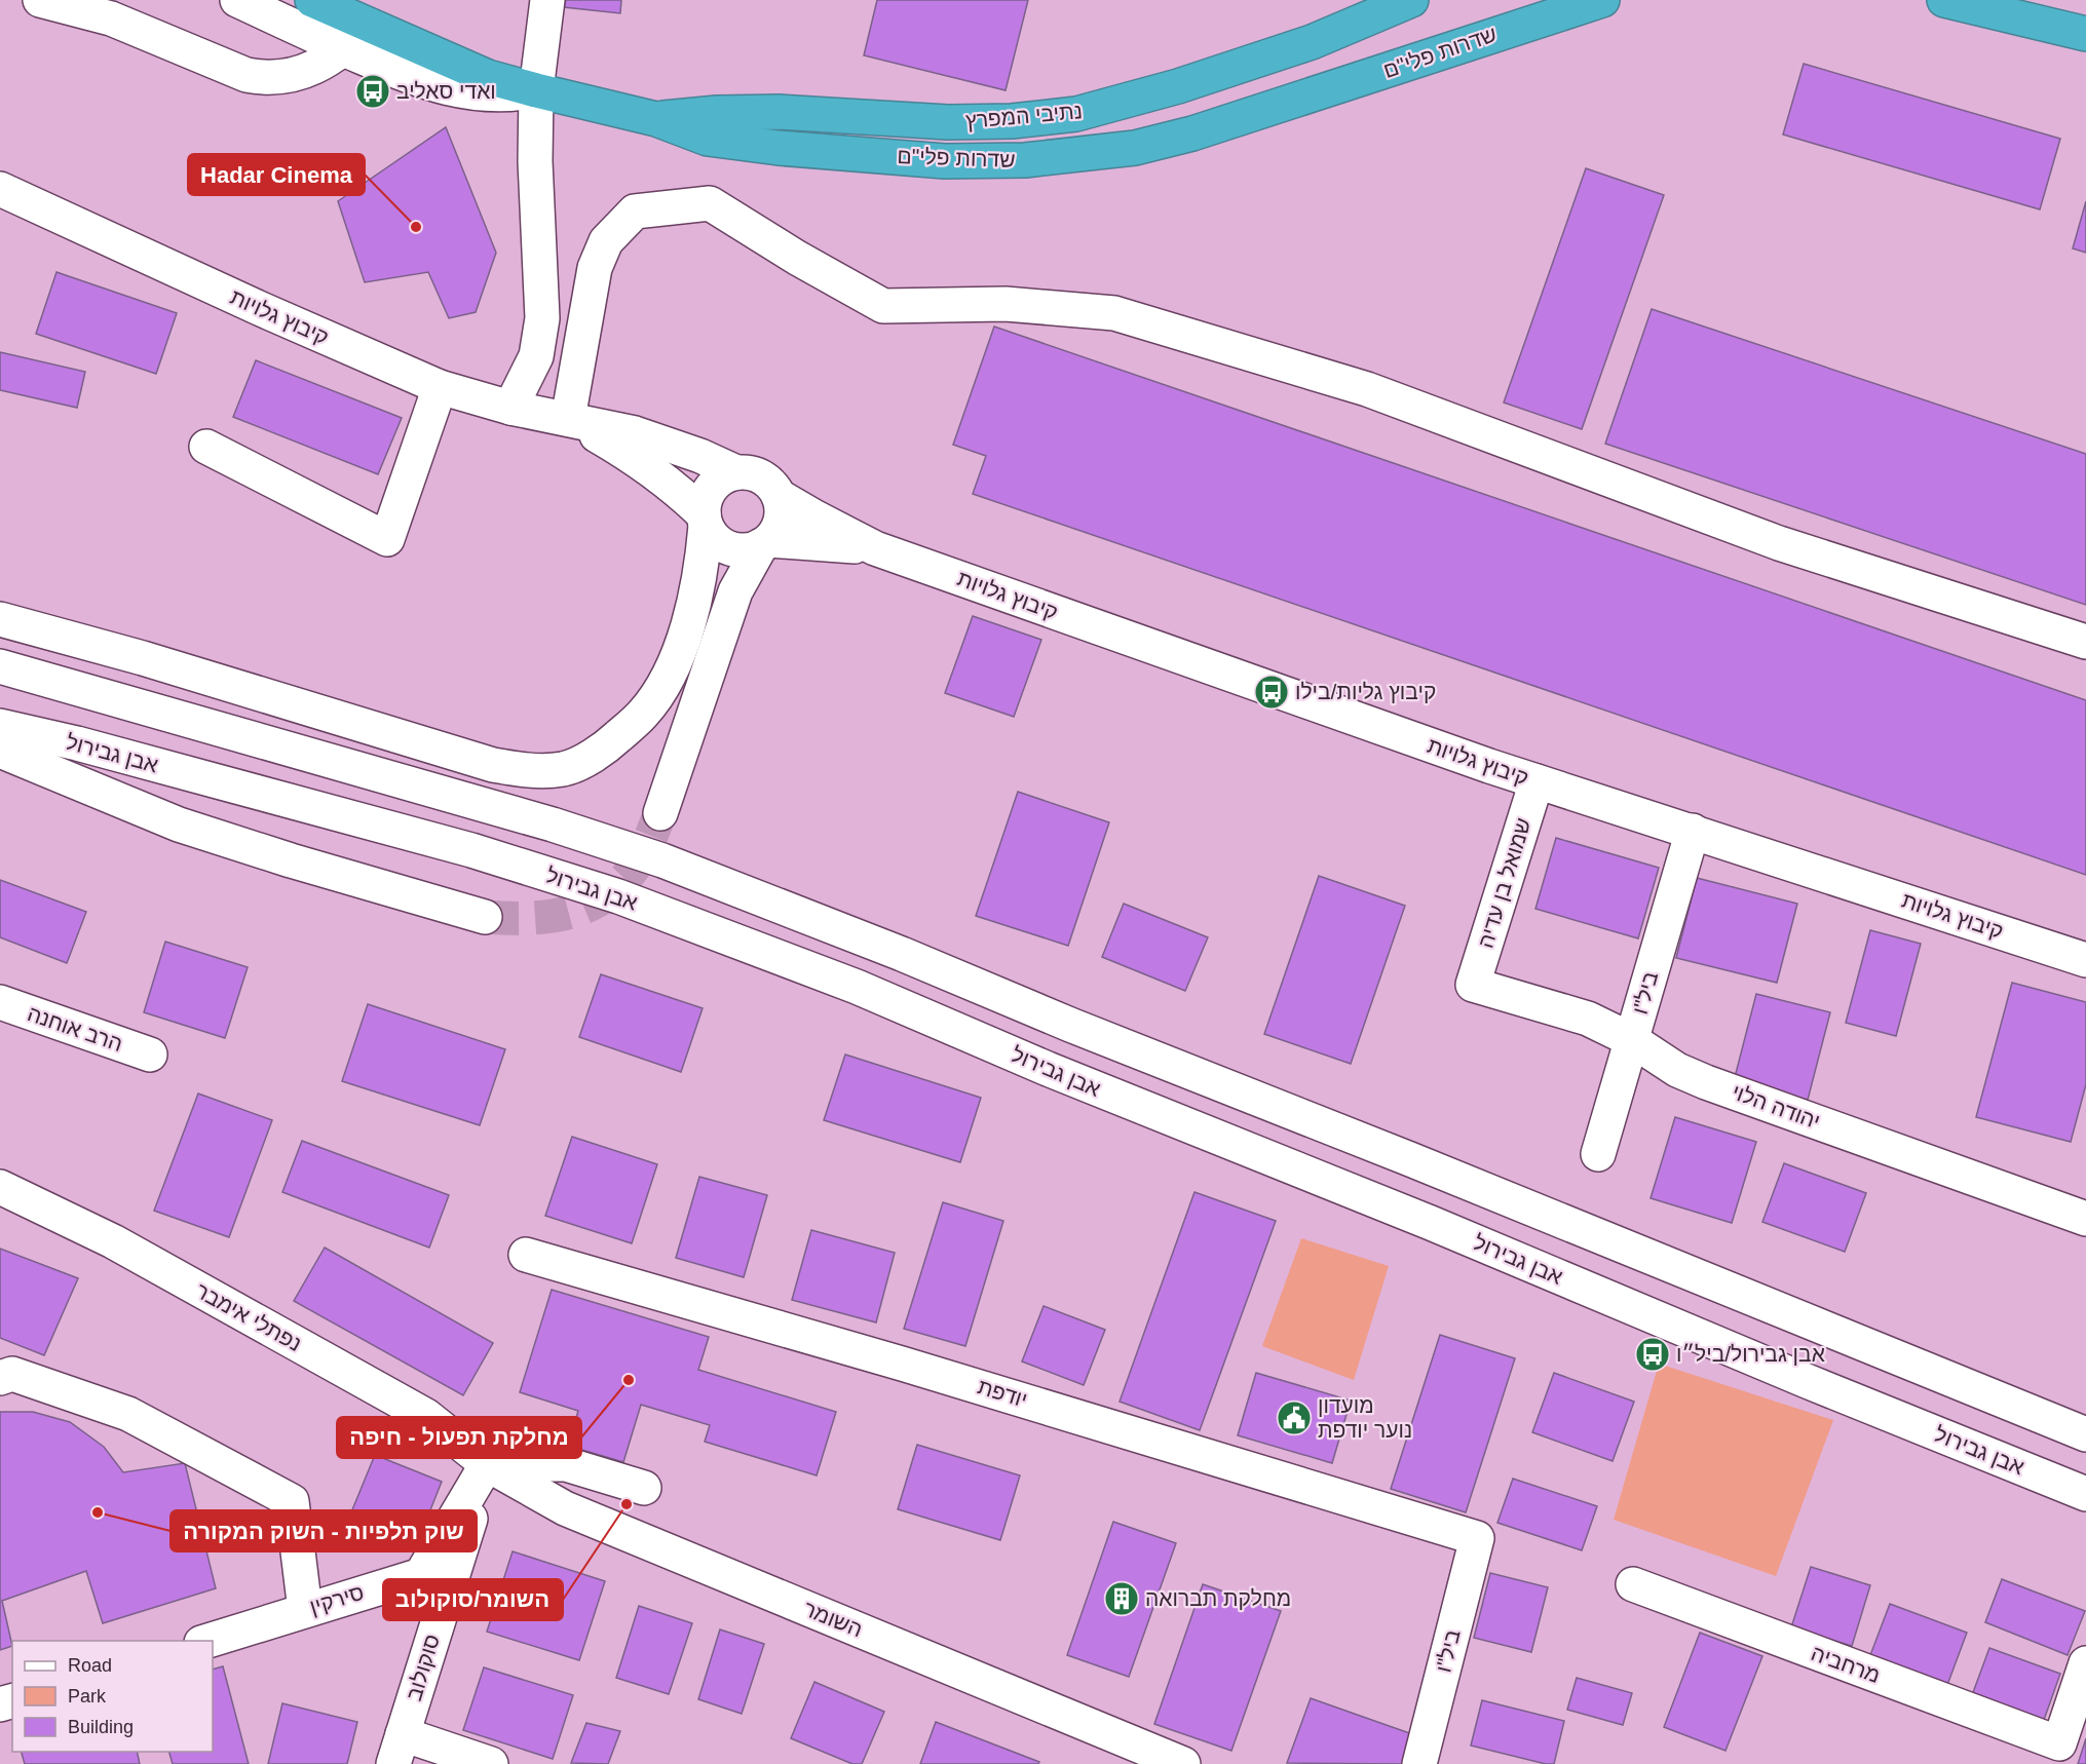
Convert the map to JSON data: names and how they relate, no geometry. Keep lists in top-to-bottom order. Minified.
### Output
{"streets":{"highway":["שדרות פלי\"ם","נתיבי המפרץ"],"street":["קיבוץ גלויות","אבן גבירול","שמואל בן עדיה","ביל\"ו","הרב אוחנה","יהודה הלוי","נפתלי אימבר","יודפת","סירקין","השומר","מרחביה","סוקולוב"]},"crossings":[["שדרות פלי\"ם","נתיבי המפרץ"],["קיבוץ גלויות","שמואל בן עדיה"],["קיבוץ גלויות","ביל\"ו"],["שמואל בן עדיה","יהודה הלוי"],["ביל\"ו","יהודה הלוי"],["ביל\"ו","יודפת"],["נפתלי אימבר","סירקין"],["נפתלי אימבר","השומר"],["נפתלי אימבר","סוקולוב"],["סירקין","השומר"],["סירקין","סוקולוב"],["השומר","סוקולוב"]],"places":{"bus stop":["ואדי סאליב","קיבוץ גליות/בילו","אבן גבירול/ביל״ו"],"other":["Hadar Cinema","מחלקת תפעול - חיפה","השומר/סוקולוב","שוק תלפיות - השוק המקורה"],"public building":["מועדון נוער יודפת"],"building":["מחלקת תברואה"]},"legend":["Road","Park","Building"]}
